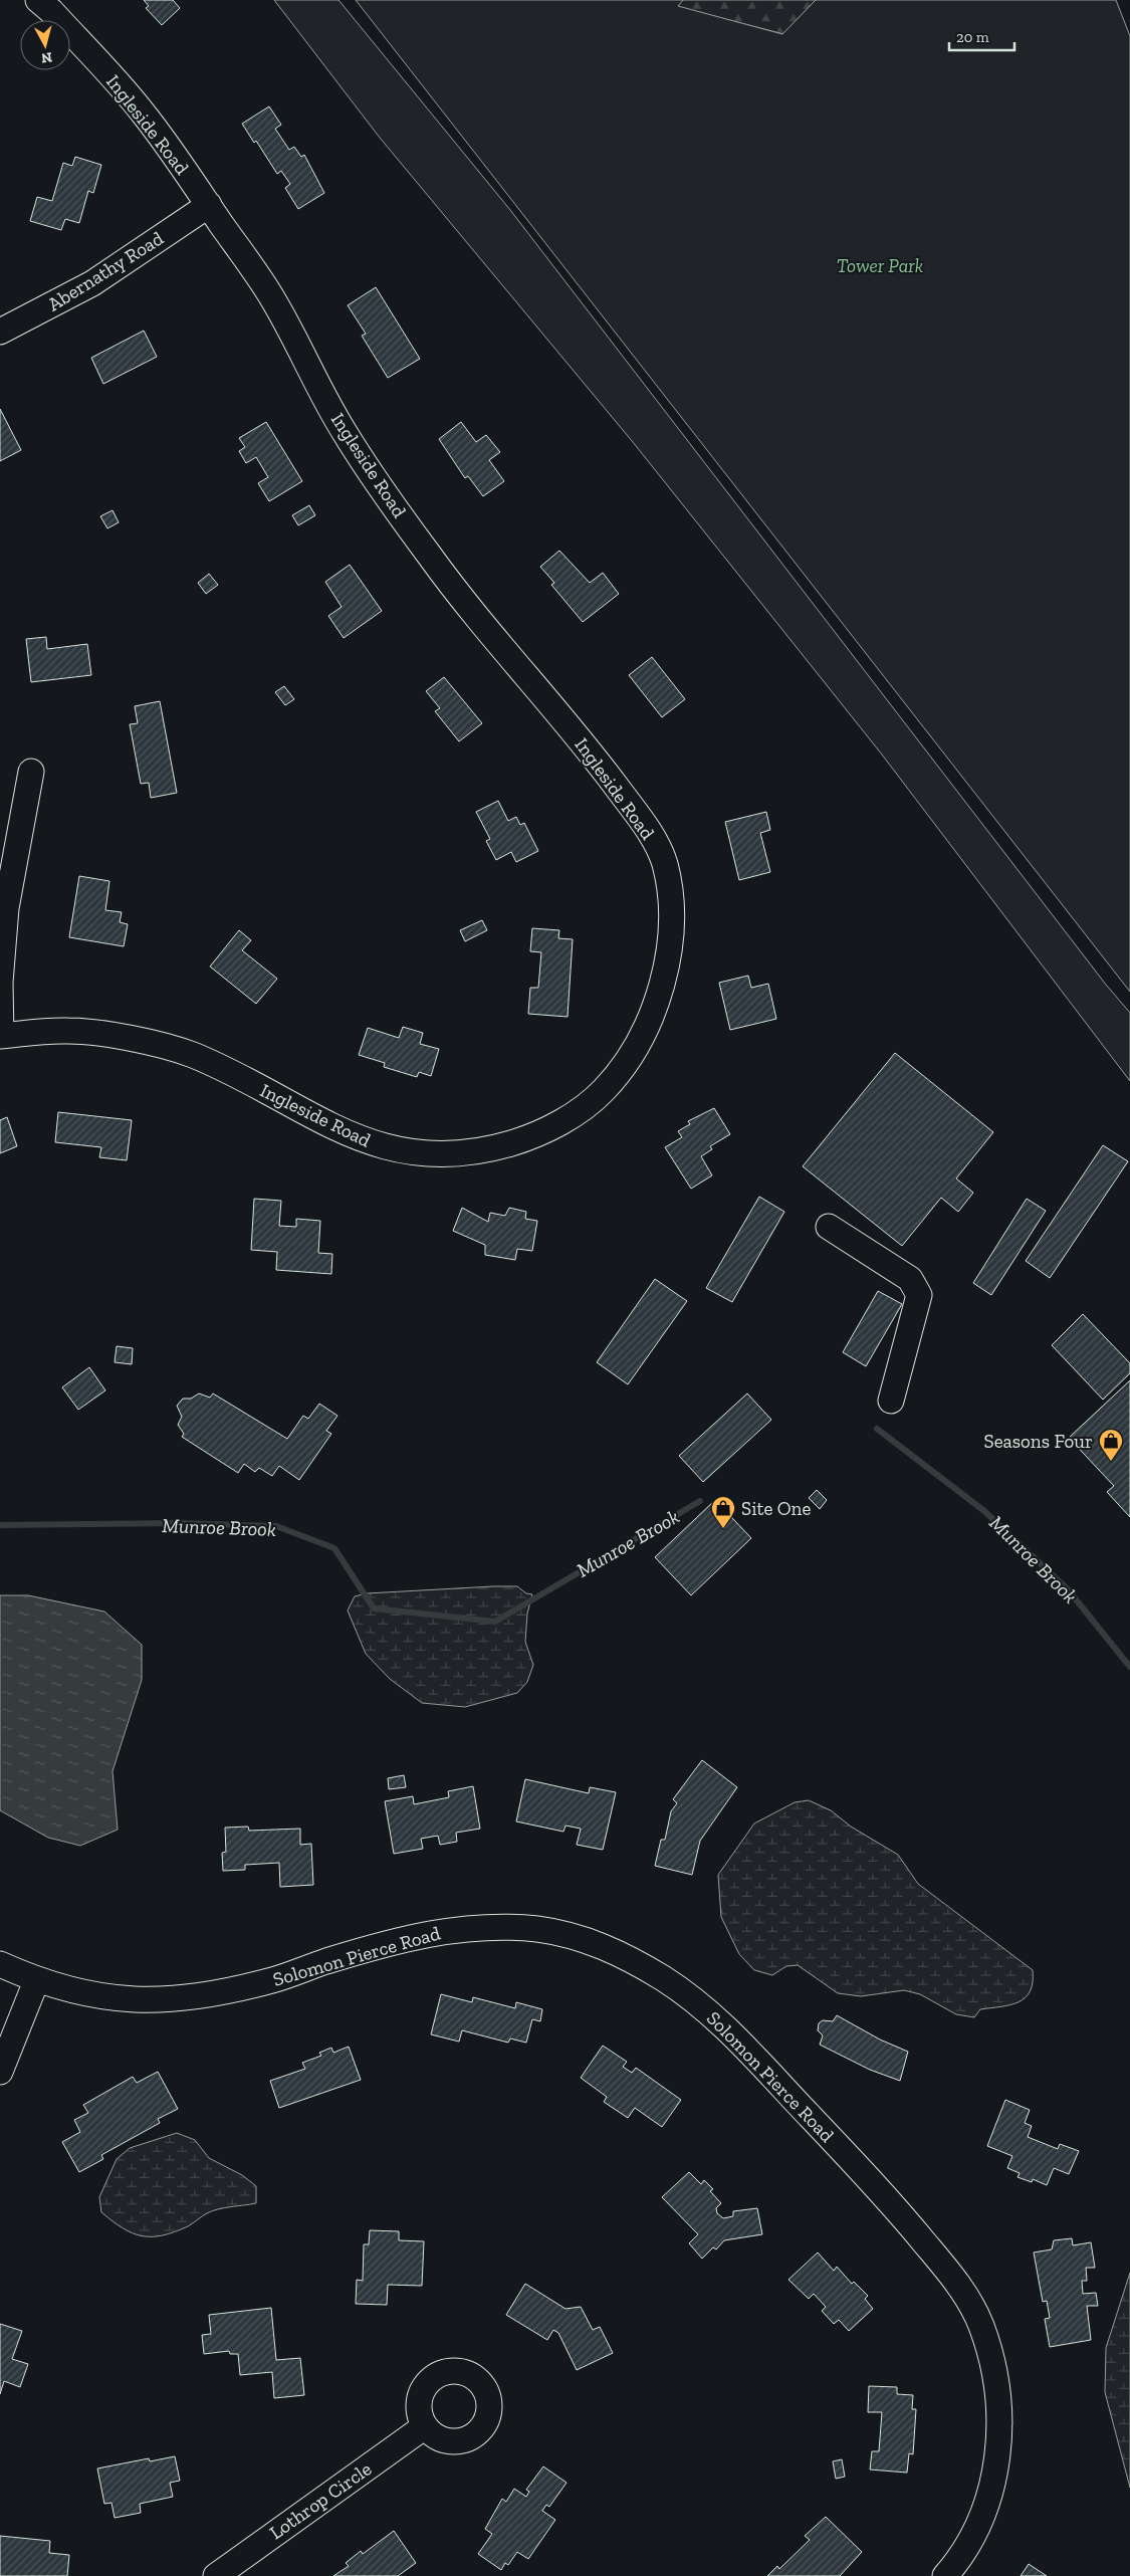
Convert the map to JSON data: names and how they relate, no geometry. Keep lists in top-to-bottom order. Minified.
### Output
{"streets":{"street":["Ingleside Road","Abernathy Road","Solomon Pierce Road","Lothrop Circle"]},"crossings":[["Ingleside Road","Abernathy Road"]],"water":["Munroe Brook"],"parks":["Tower Park"],"places":{"shop":["Seasons Four","Site One"]},"scale_bar":"20 m","north":"bottom"}
